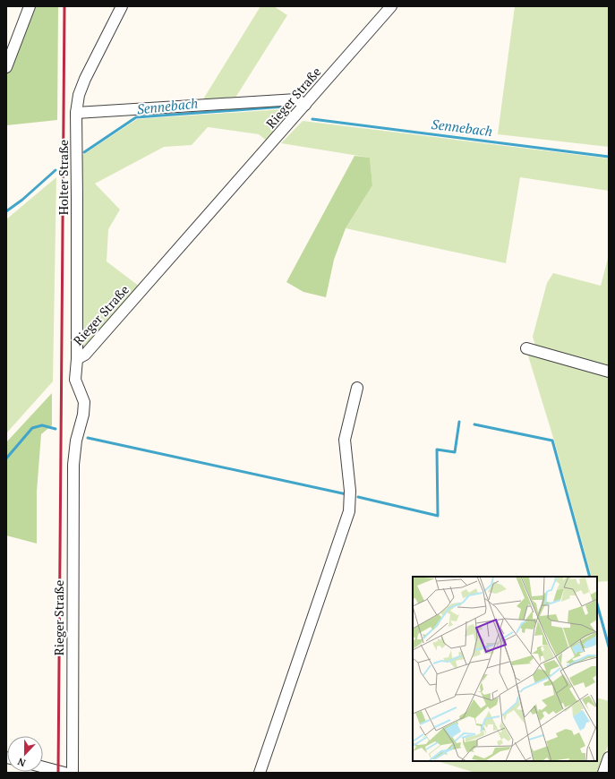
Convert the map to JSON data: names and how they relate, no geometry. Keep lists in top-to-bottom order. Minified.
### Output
{"streets":{"street":["Rieger Straße","Holter Straße"]},"crossings":[["Rieger Straße","Holter Straße"]],"water":["Sennebach"],"north":"bottom"}
